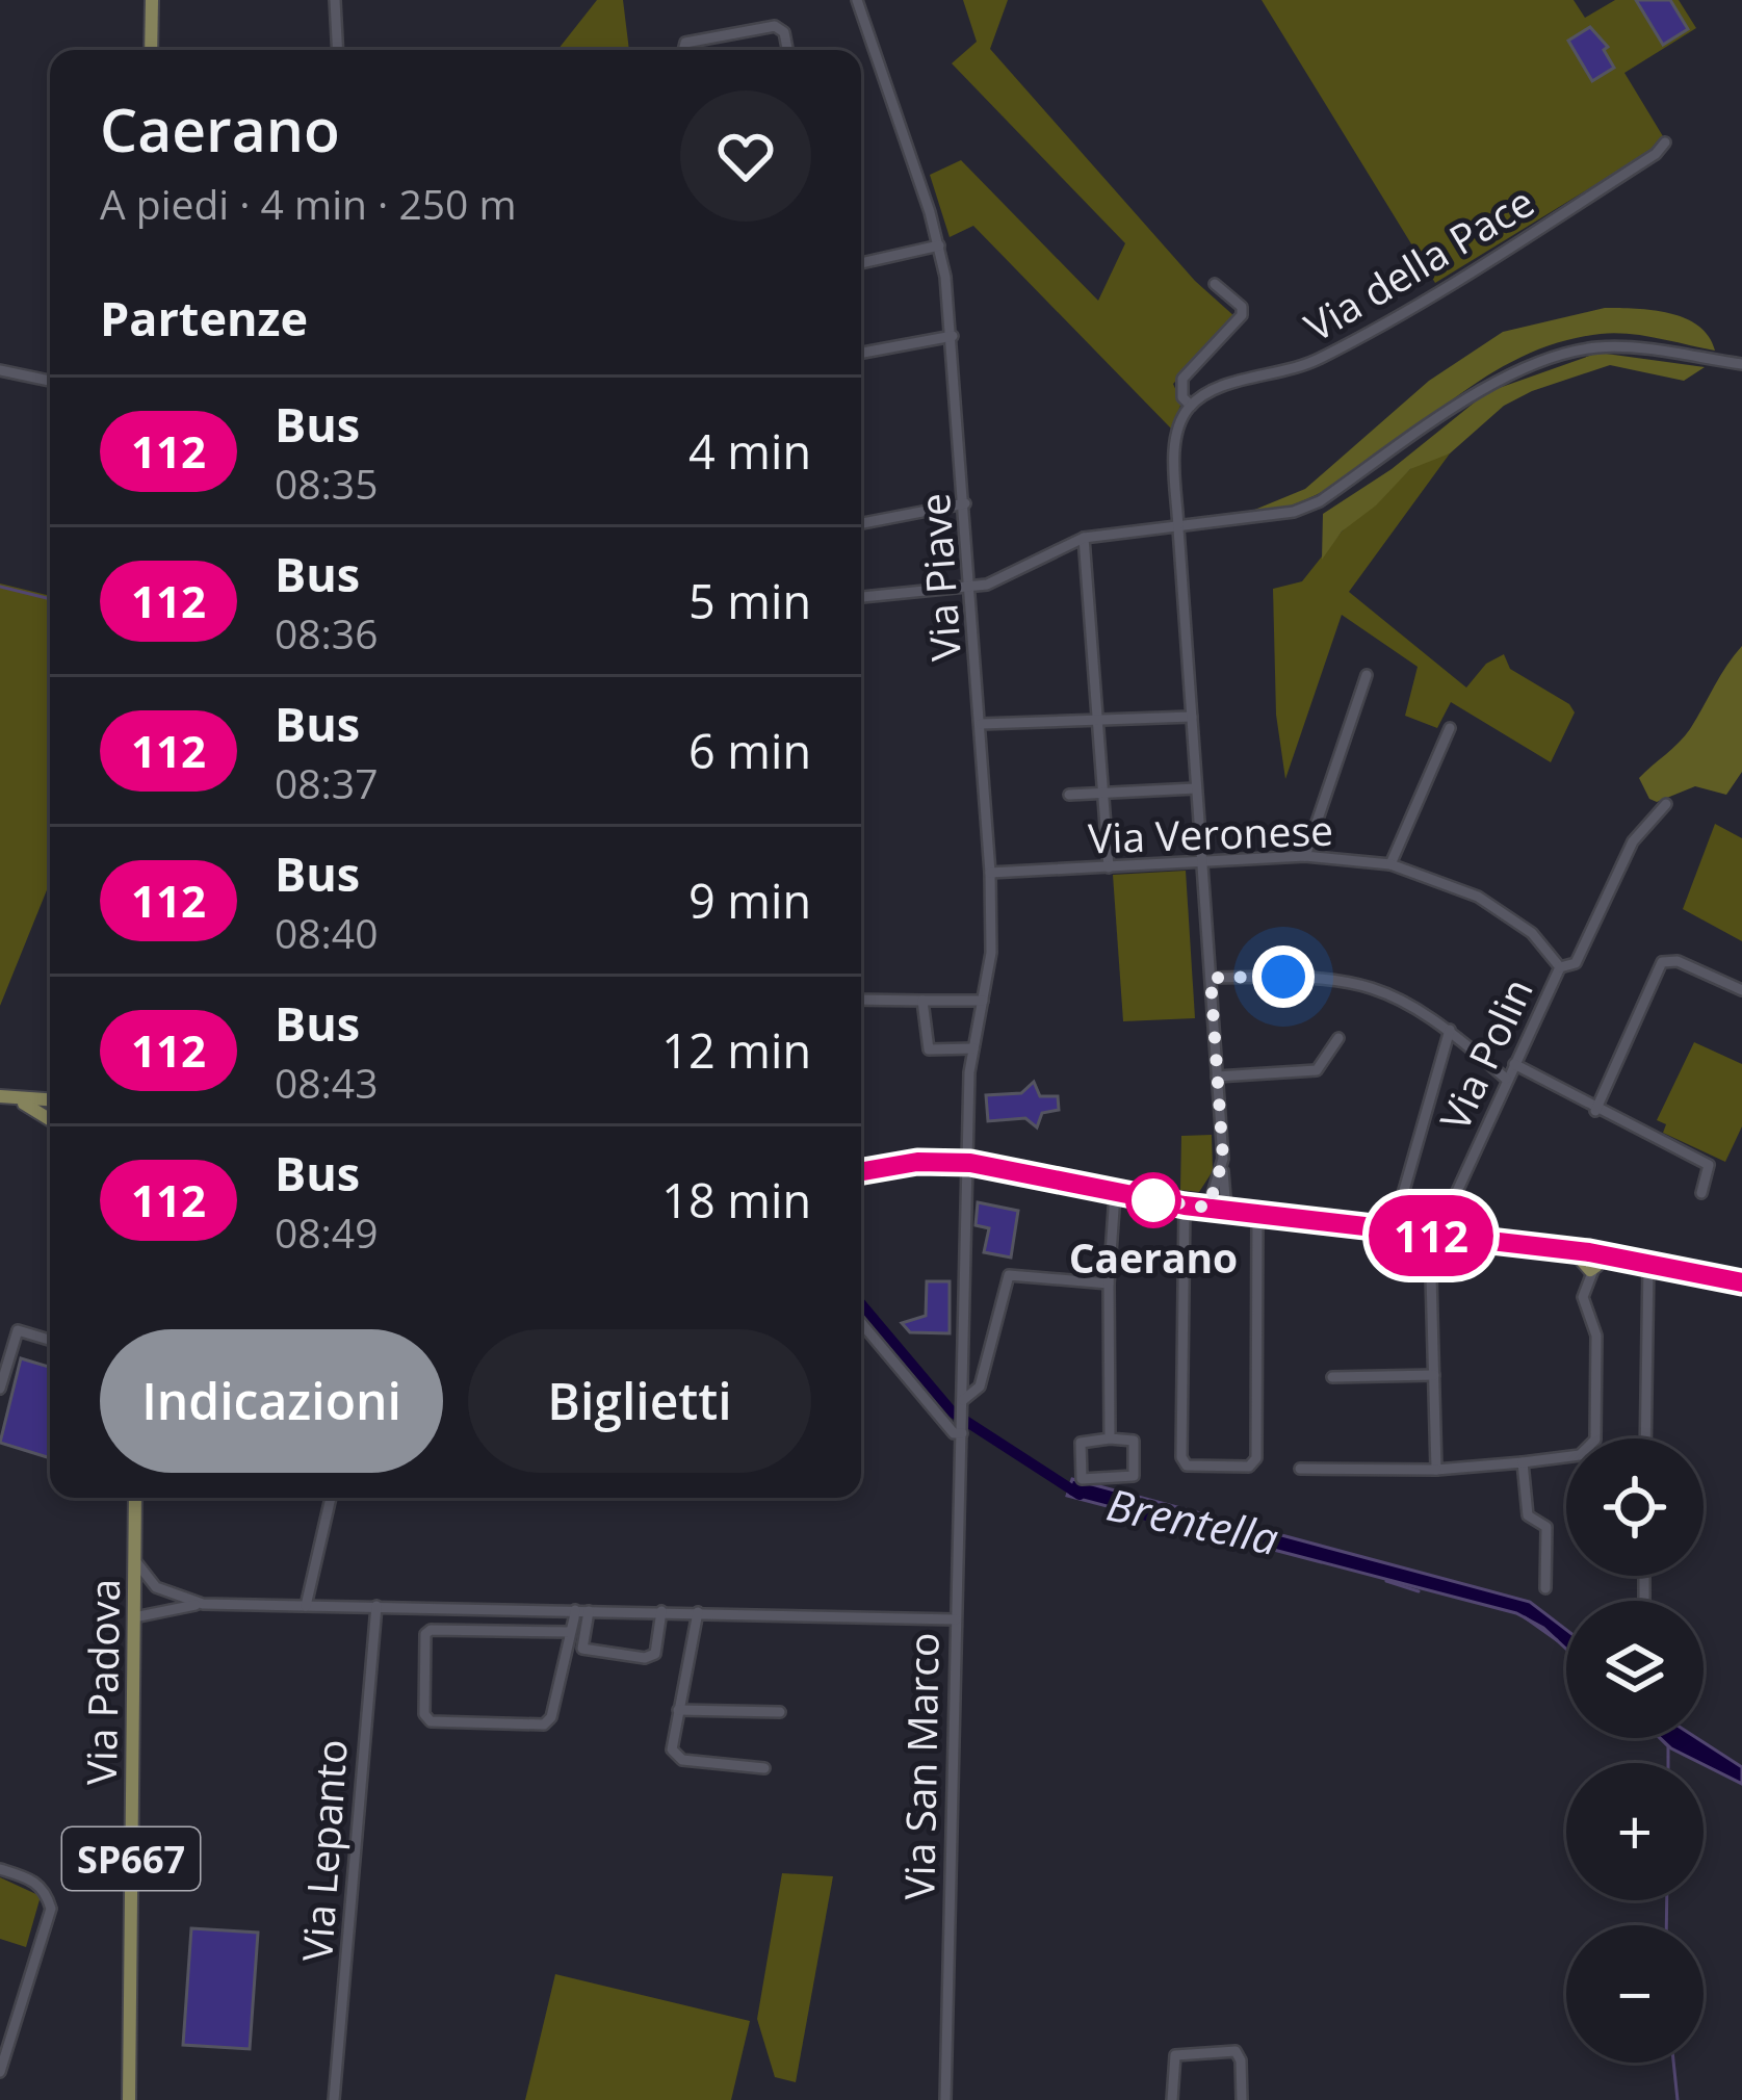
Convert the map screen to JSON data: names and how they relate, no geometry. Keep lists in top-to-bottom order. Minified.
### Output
{"streets":{"main road":["Via Padova","SP667"],"street":["Via della Pace","Via Piave","Via Veronese","Via Polin","Via San Marco","Via Lepanto"]},"crossings":[["Via della Pace","Via Veronese"],["Via Piave","Via Veronese"],["Via Piave","Via San Marco"],["Via Veronese","Via Polin"]],"water":["Brentella"],"places":["Caerano"],"lines":["bus line 112"],"page":{"on_map":"112","heading":[["Caerano","A piedi · 4 min · 250 m"],"Partenze"],"list":[{"mark":"112","name":"Bus","note":"08:35","value":"4 min"},{"mark":"112","name":"Bus","note":"08:36","value":"5 min"},{"mark":"112","name":"Bus","note":"08:37","value":"6 min"},{"mark":"112","name":"Bus","note":"08:40","value":"9 min"},{"mark":"112","name":"Bus","note":"08:43","value":"12 min"},{"mark":"112","name":"Bus","note":"08:49","value":"18 min"}],"buttons":["Indicazioni","Biglietti"],"map_buttons":["+","−"]}}
